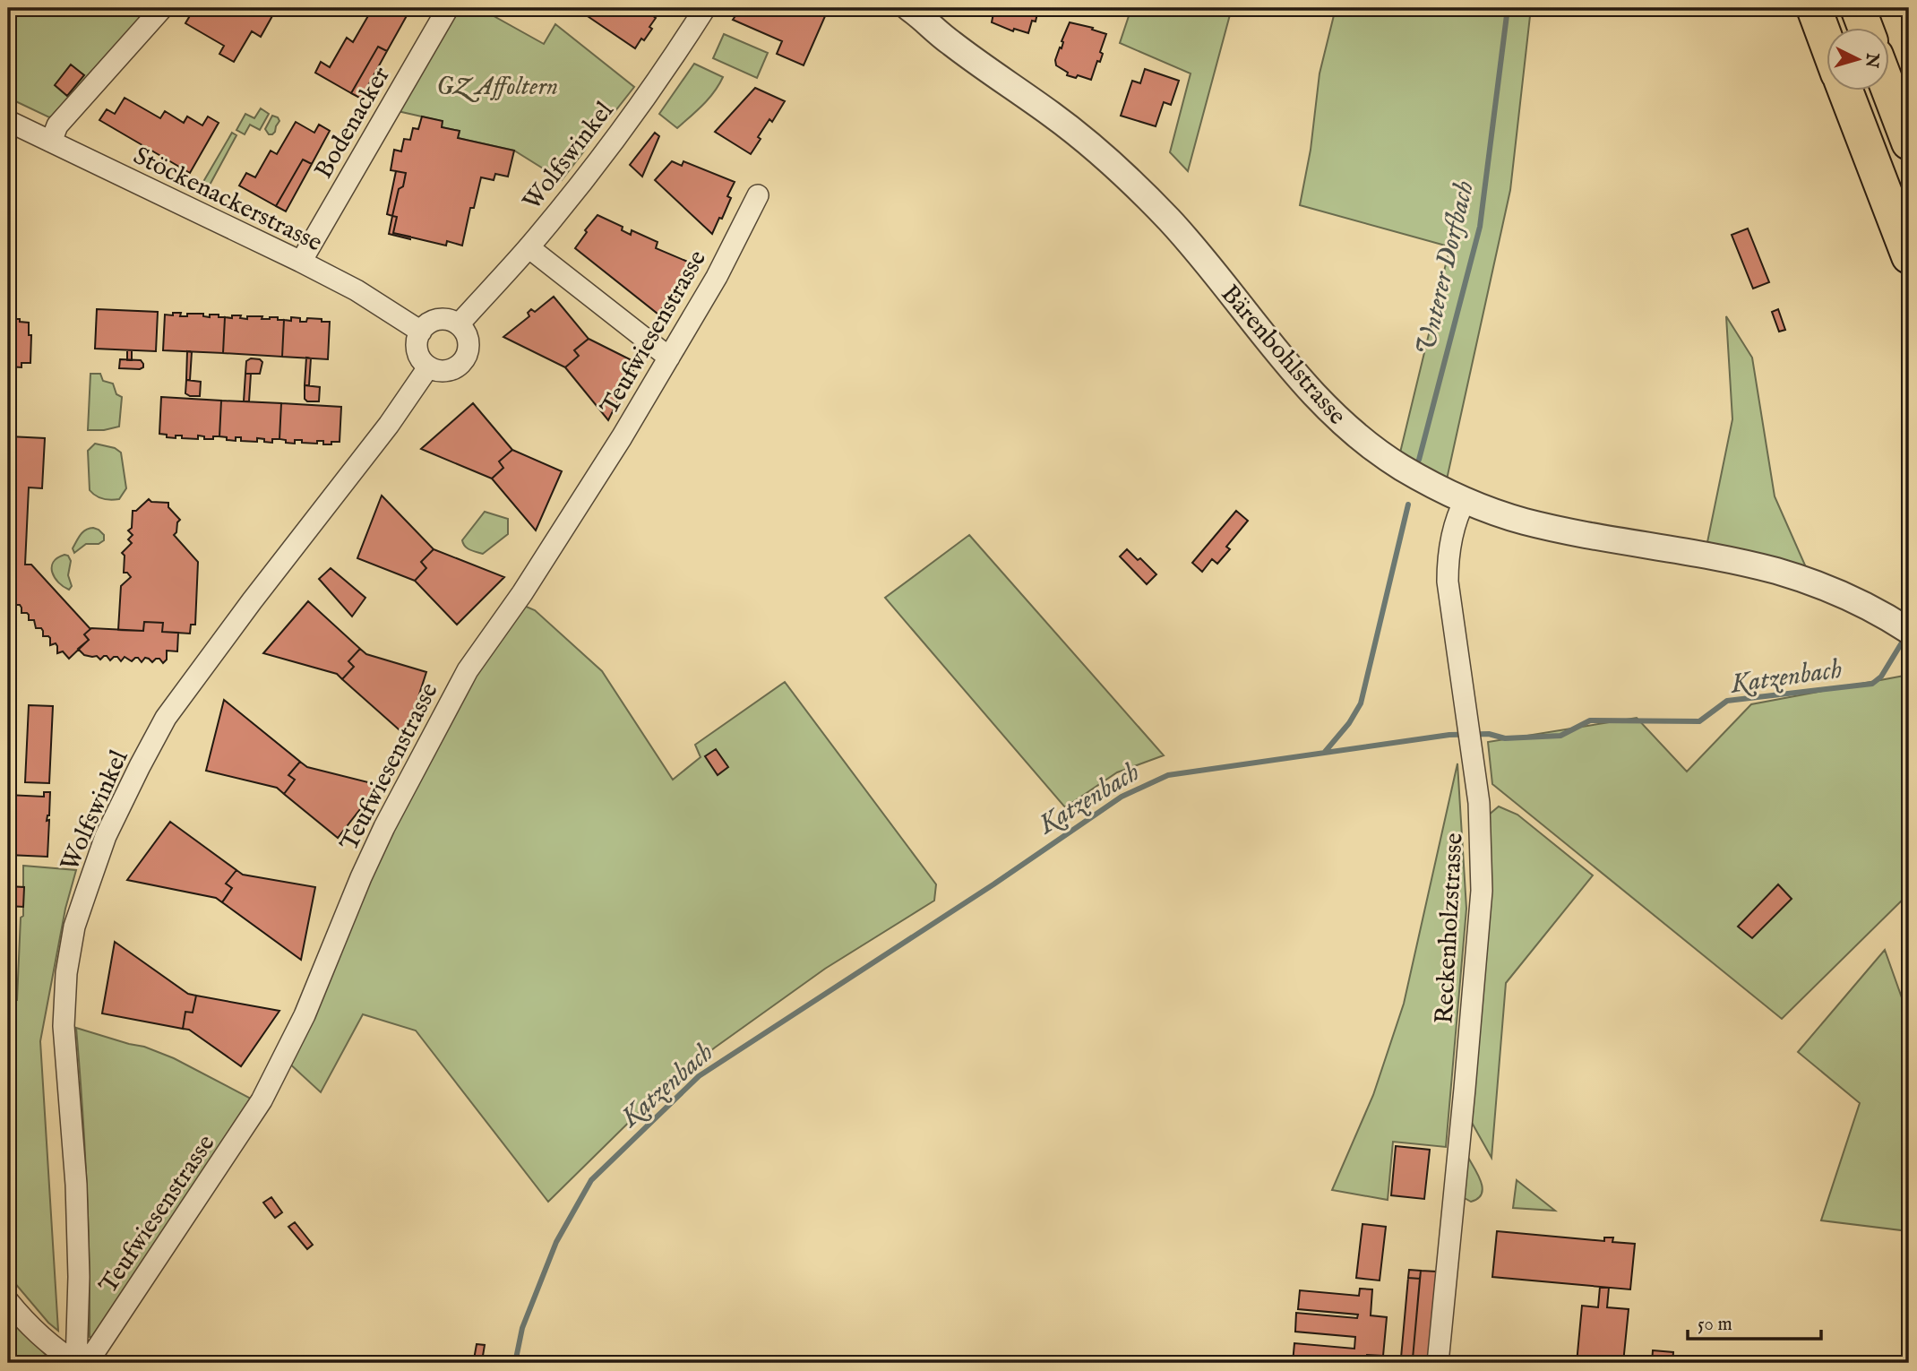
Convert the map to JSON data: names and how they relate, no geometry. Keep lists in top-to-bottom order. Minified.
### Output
{"streets":{"street":["Bodenacker","Wolfswinkel","Stöckenackerstrasse","Teufwiesenstrasse","Bärenbohlstrasse","Reckenholzstrasse"]},"crossings":[["Bodenacker","Stöckenackerstrasse"],["Wolfswinkel","Stöckenackerstrasse"],["Wolfswinkel","Teufwiesenstrasse"],["Bärenbohlstrasse","Reckenholzstrasse"]],"water":["Unterer Dorfbach","Katzenbach"],"parks":["GZ Affoltern"],"scale_bar":"50 m","north":"right"}
